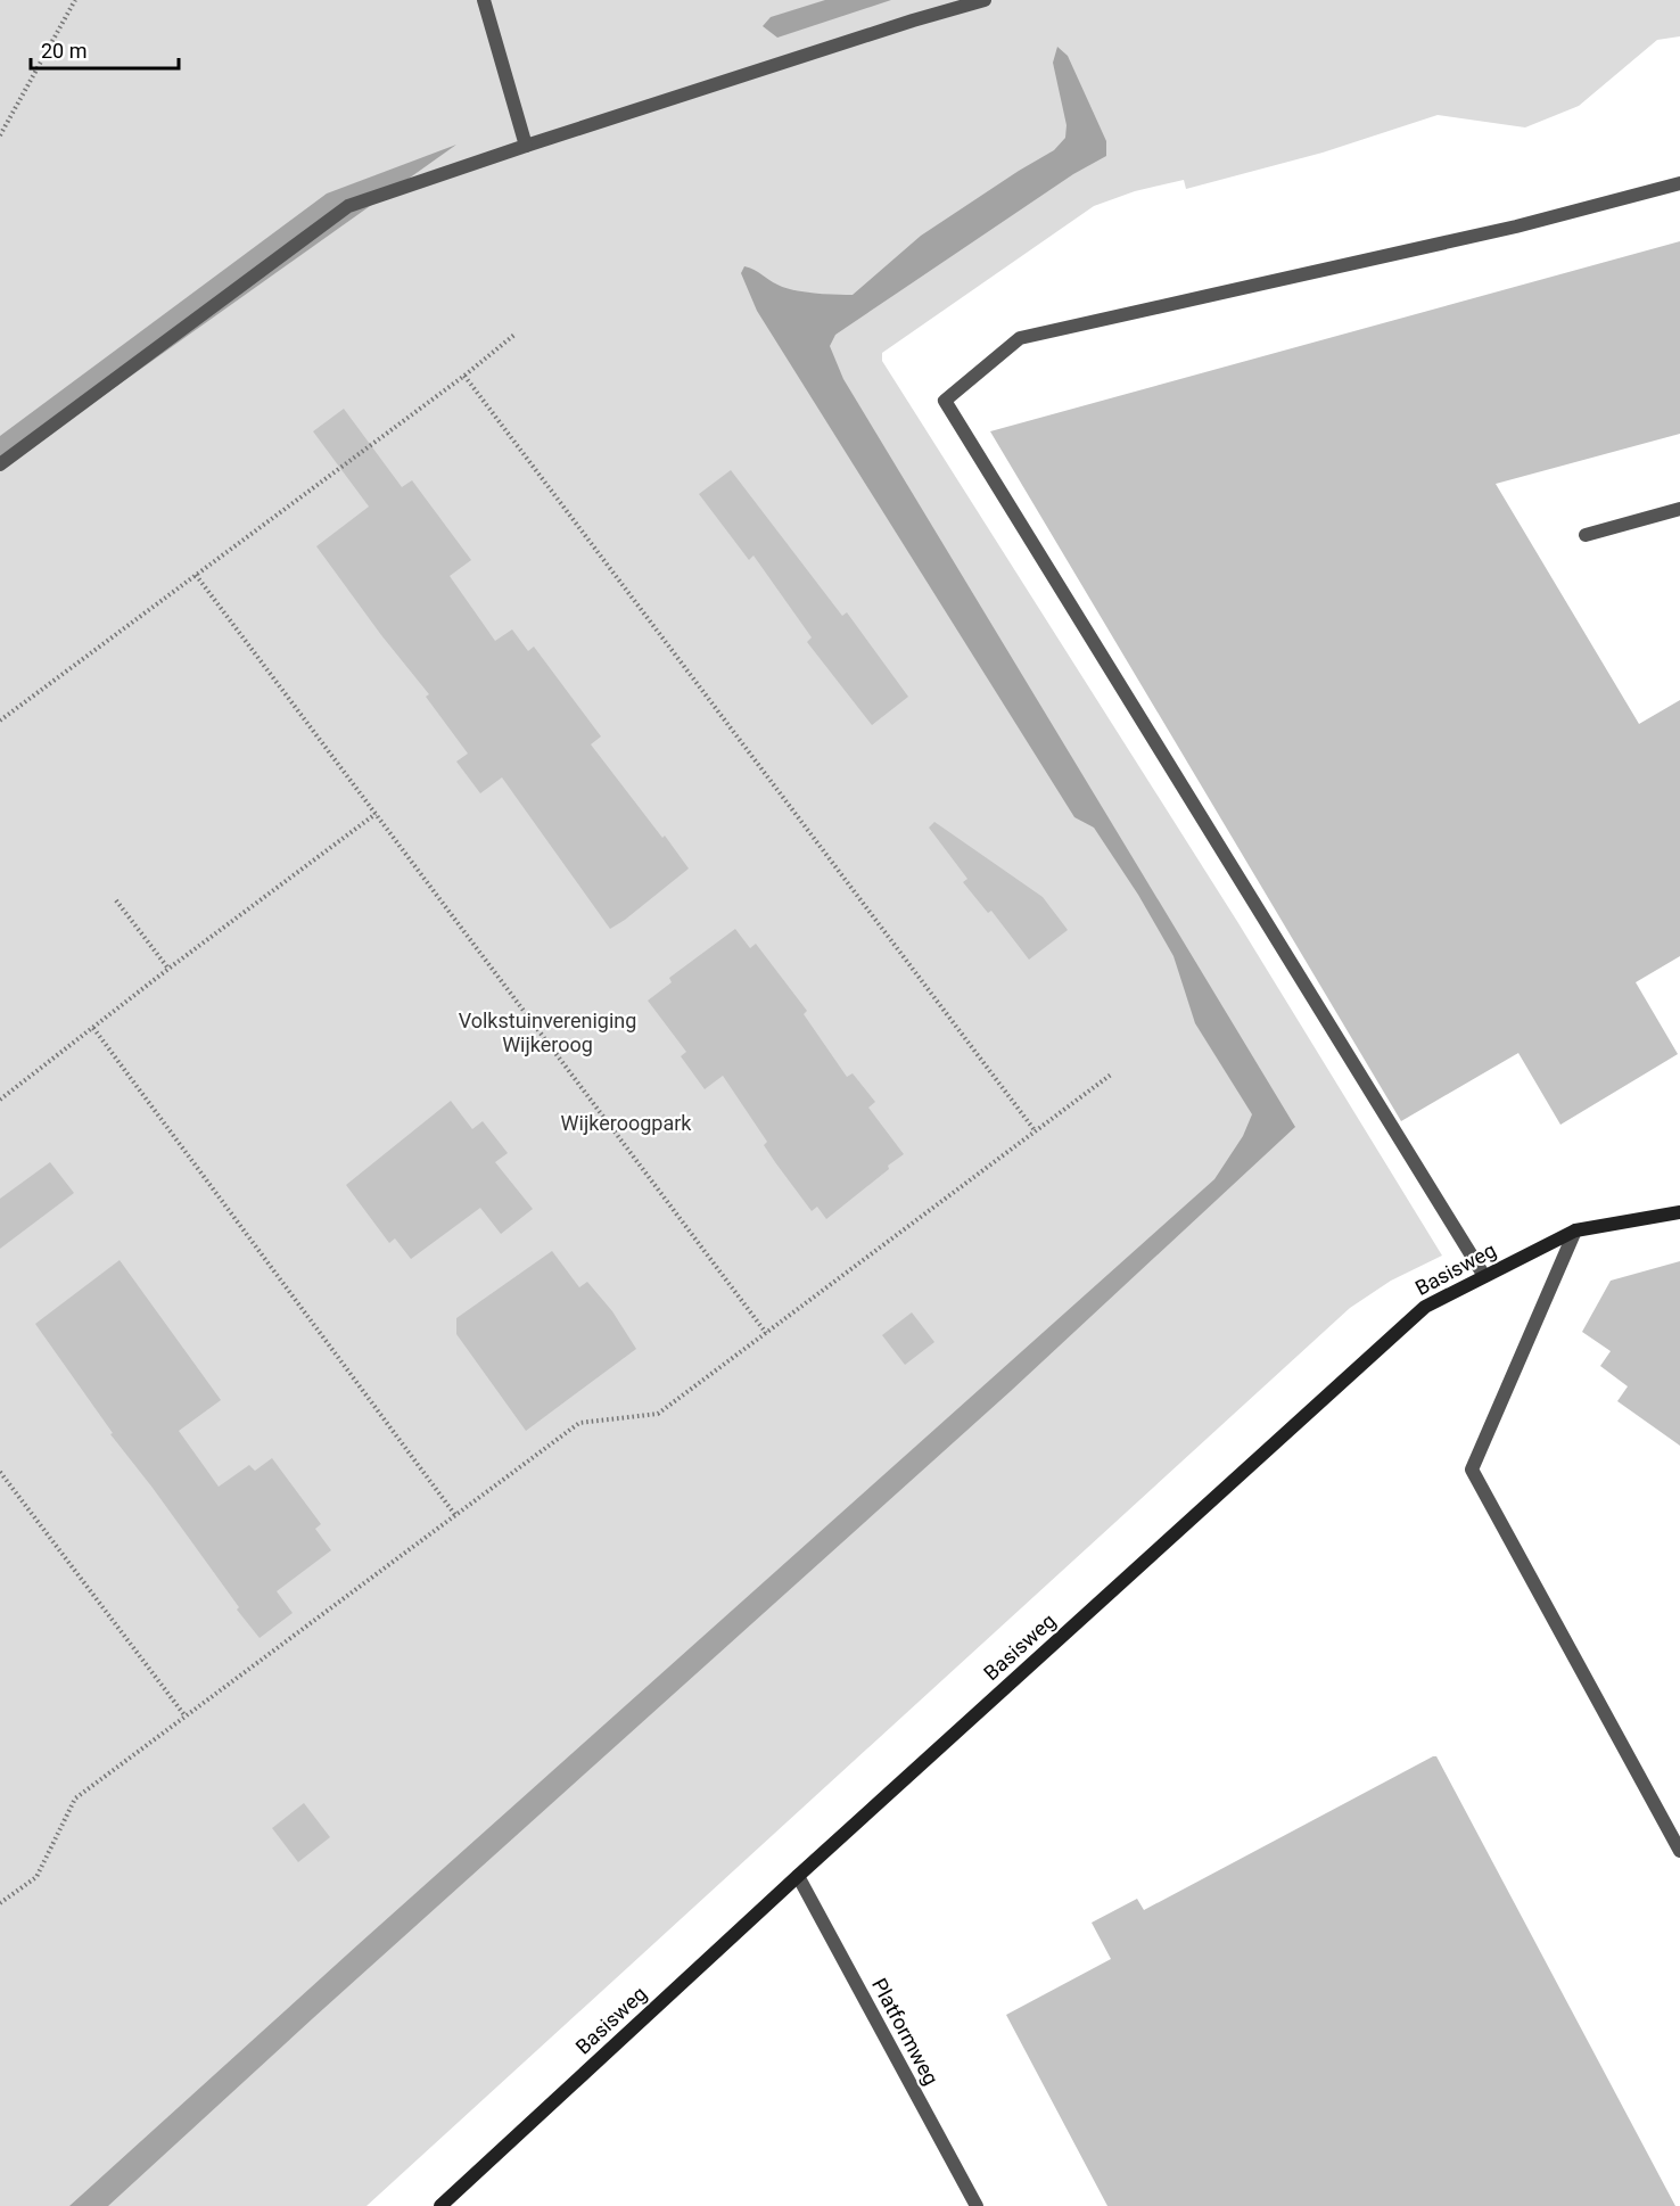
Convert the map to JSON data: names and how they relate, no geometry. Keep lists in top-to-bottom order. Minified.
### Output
{"streets":{"street":["Basisweg","Platformweg"]},"crossings":[["Basisweg","Platformweg"]],"parks":["Volkstuinvereniging Wijkeroog","Wijkeroogpark"],"scale_bar":"20 m"}
